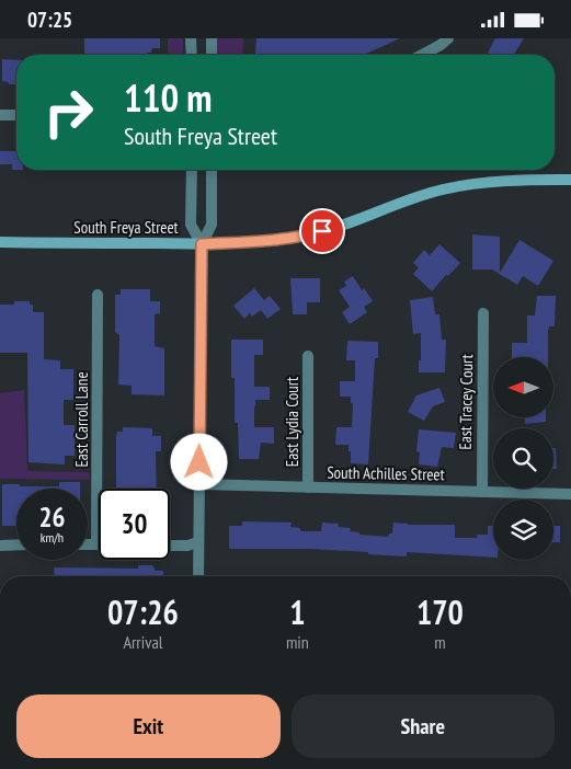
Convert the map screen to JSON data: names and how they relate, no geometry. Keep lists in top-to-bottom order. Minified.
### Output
{"streets":{"main road":["South Freya Street"],"street":["East Tracey Court","East Carroll Lane","East Lydia Court","South Achilles Street"]},"crossings":[["East Tracey Court","South Achilles Street"],["East Lydia Court","South Achilles Street"]],"north":"left","page":{"status":"07:25","turn":["110 m","South Freya Street"],"speed":"26 km/h","limit":"30","eta":["07:26","Arrival","1","min","170","m"],"buttons":["Exit","Share"]}}
